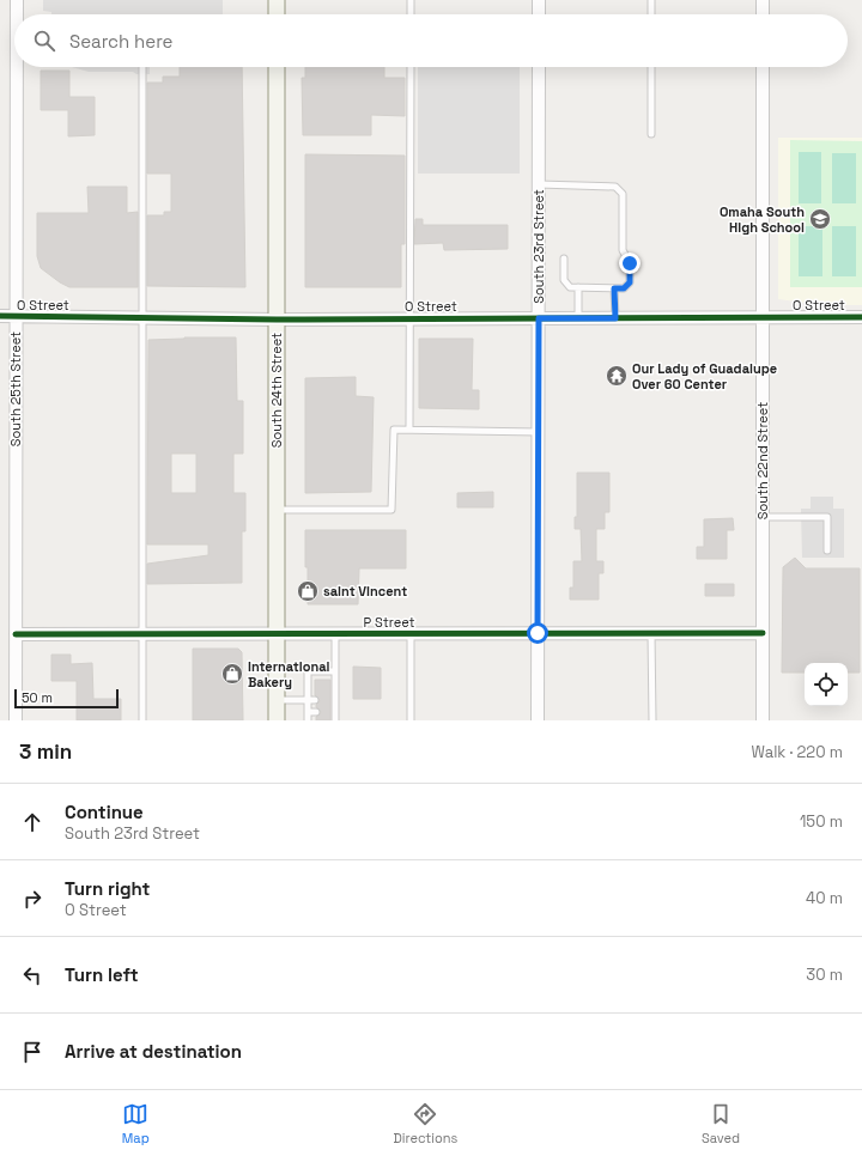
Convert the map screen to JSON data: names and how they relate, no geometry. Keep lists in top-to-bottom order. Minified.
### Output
{"streets":{"main road":["South 24th Street"],"street":["South 23rd Street","O Street","South 25th Street","South 22nd Street","P Street"]},"crossings":[["South 23rd Street","O Street"],["South 23rd Street","P Street"],["O Street","South 25th Street"],["O Street","South 24th Street"],["O Street","South 22nd Street"],["South 25th Street","P Street"],["South 24th Street","P Street"],["South 22nd Street","P Street"]],"places":{"school or university":["Omaha South High School"],"temple":["Our Lady of Guadalupe Over 60 Center"],"shop":["saint Vincent","International Bakery"]},"scale_bar":"50 m","page":{"search":"Search here","scale":"50 m","heading":["3 min","Walk · 220 m"],"list":[["Continue","South 23rd Street","150 m"],["Turn right","O Street","40 m"],["Turn left","30 m"],"Arrive at destination"],"nav":["Map","Directions","Saved"]}}
